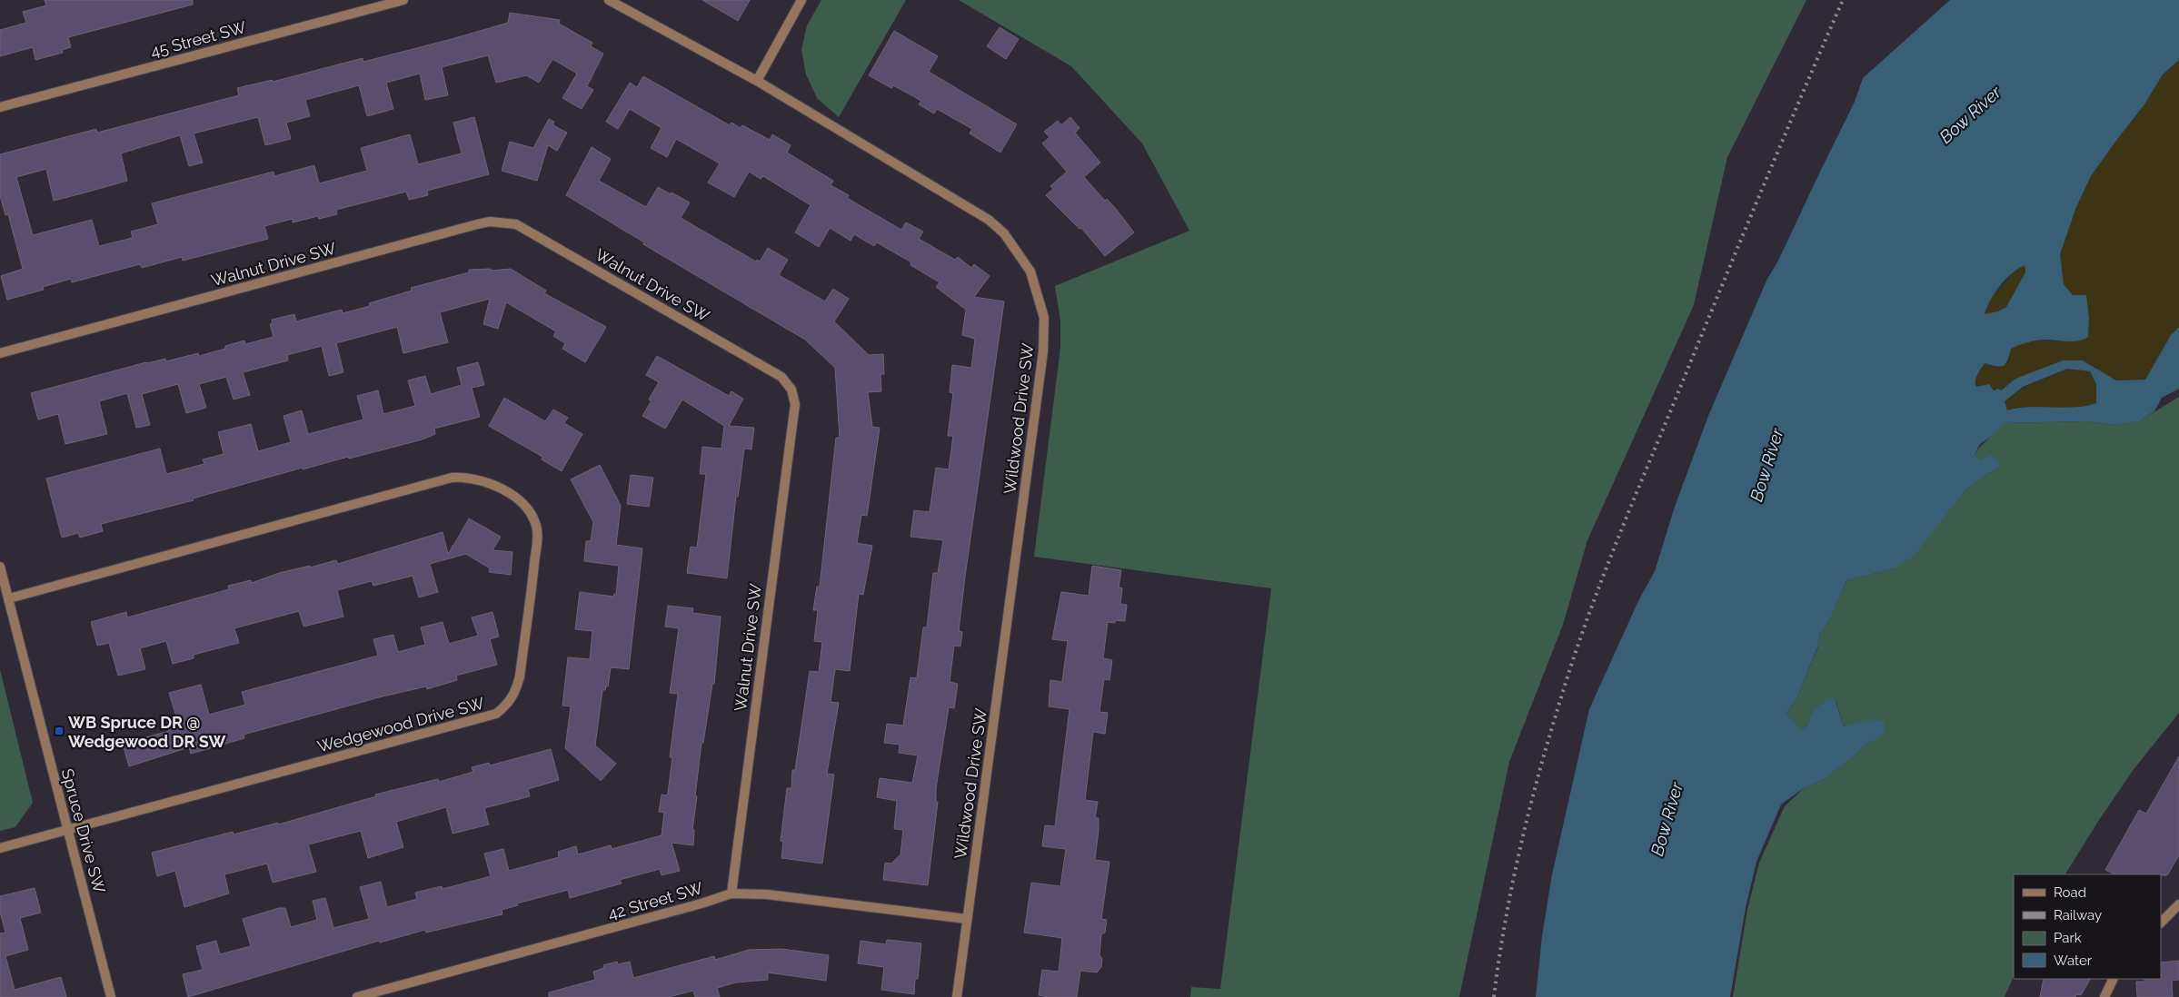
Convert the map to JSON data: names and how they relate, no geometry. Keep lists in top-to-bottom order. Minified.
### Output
{"streets":{"street":["45 Street SW","Walnut Drive SW","Wildwood Drive SW","Wedgewood Drive SW","Spruce Drive SW","42 Street SW"]},"crossings":[["Walnut Drive SW","42 Street SW"],["Wildwood Drive SW","42 Street SW"],["Wedgewood Drive SW","Spruce Drive SW"]],"water":["Bow River"],"places":{"transit":["WB Spruce DR @ Wedgewood DR SW"]},"legend":["Road","Railway","Park","Water"]}
